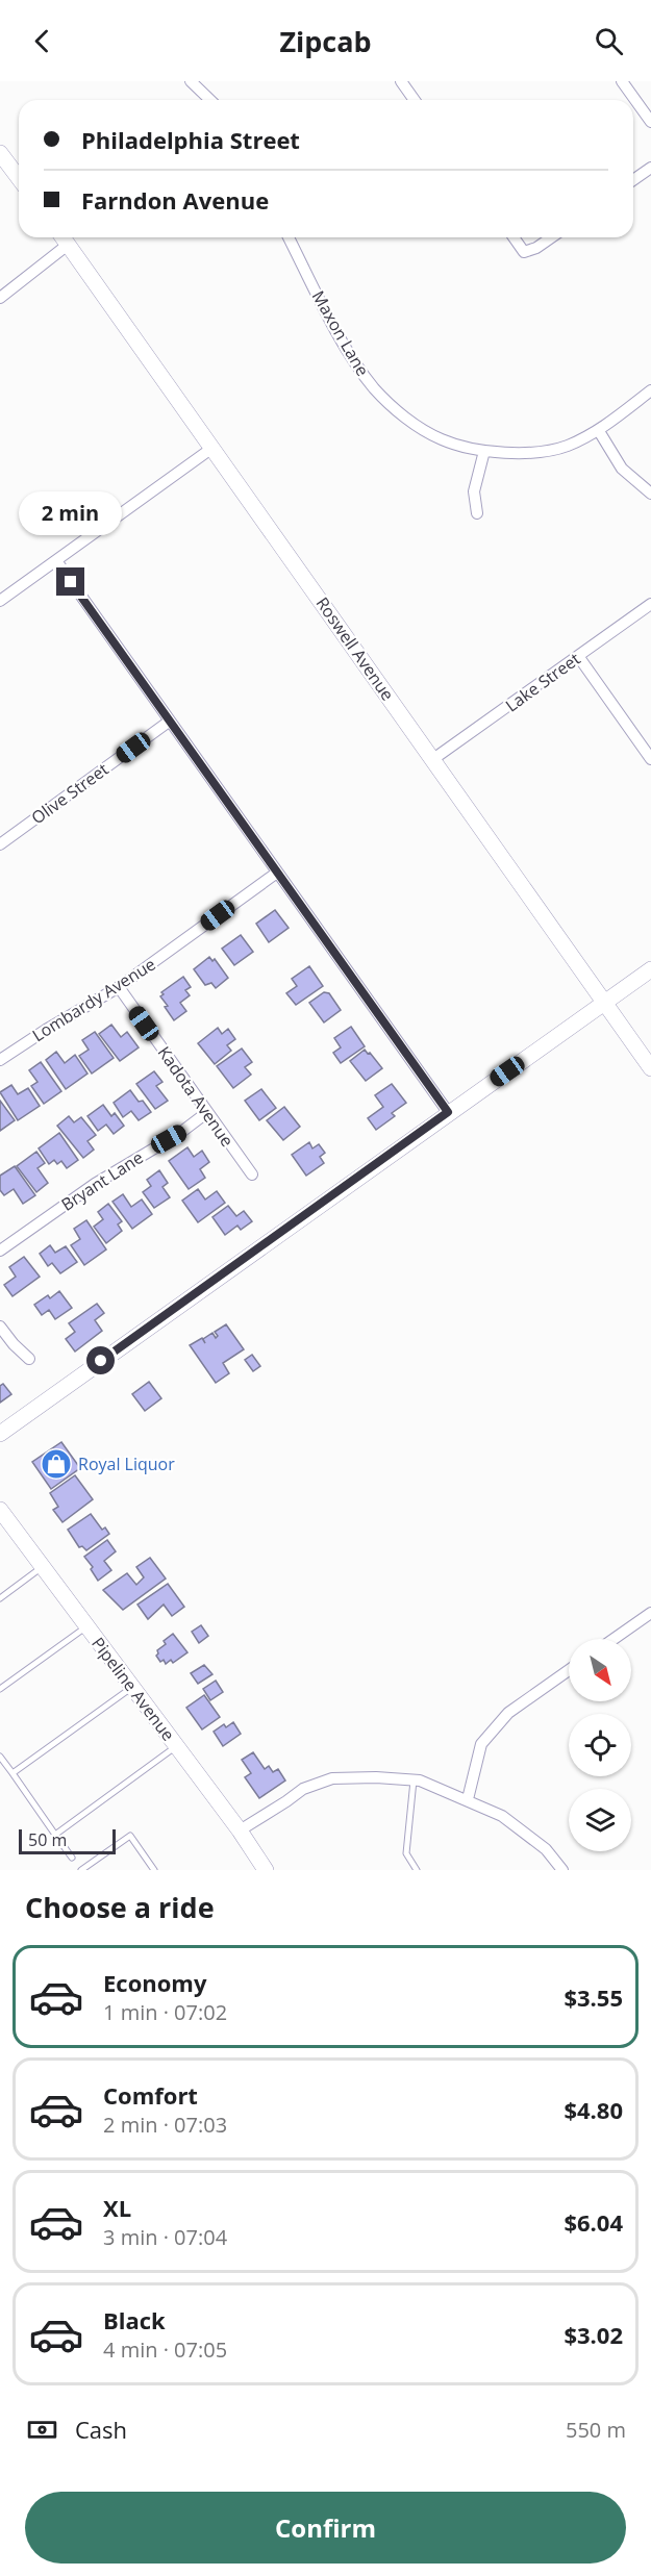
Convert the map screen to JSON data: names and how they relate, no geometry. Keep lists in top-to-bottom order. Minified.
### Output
{"streets":{"street":["Maxon Lane","Roswell Avenue","Lake Street","Olive Street","Lombardy Avenue","Kadota Avenue","Bryant Lane","Pipeline Avenue"]},"crossings":[["Roswell Avenue","Lake Street"],["Lombardy Avenue","Kadota Avenue"],["Kadota Avenue","Bryant Lane"]],"places":{"shop":["Royal Liquor"]},"scale_bar":"50 m","north":"bottom right","page":{"header":"Zipcab","banner":["Philadelphia Street","Farndon Avenue"],"bubble":"2 min","scale":"50 m","heading":"Choose a ride","list":[{"name":"Economy","note":"1 min · 07:02","value":"$3.55"},{"name":"Comfort","note":"2 min · 07:03","value":"$4.80"},{"name":"XL","note":"3 min · 07:04","value":"$6.04"},{"name":"Black","note":"4 min · 07:05","value":"$3.02"}],"pay":["Cash","550 m"],"buttons":"Confirm"}}
